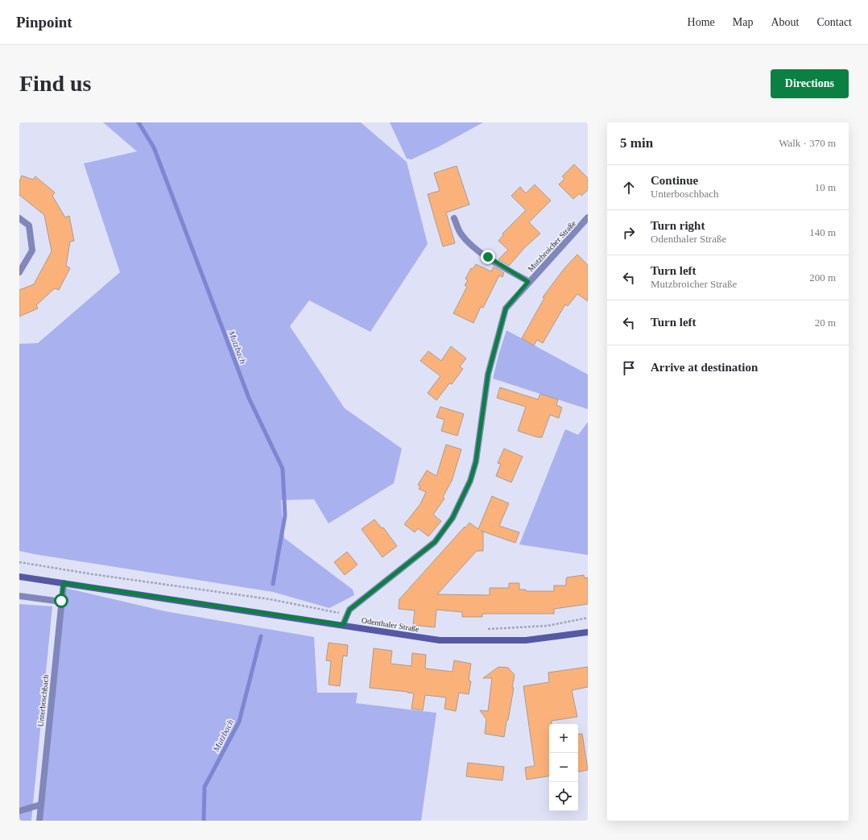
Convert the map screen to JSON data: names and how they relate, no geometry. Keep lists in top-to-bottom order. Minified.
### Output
{"streets":{"main road":["Odenthaler Straße"],"street":["Mutzbroicher Straße","Unterboschbach"]},"crossings":[["Mutzbroicher Straße","Odenthaler Straße"],["Odenthaler Straße","Unterboschbach"]],"water":["Mutzbach"],"page":{"header":"Pinpoint","nav":["Home","Map","About","Contact"],"buttons":"Directions","title":"Find us","heading":["5 min","Walk · 370 m"],"list":[["Continue","Unterboschbach","10 m"],["Turn right","Odenthaler Straße","140 m"],["Turn left","Mutzbroicher Straße","200 m"],["Turn left","20 m"],"Arrive at destination"],"map_buttons":["+","−"]}}
